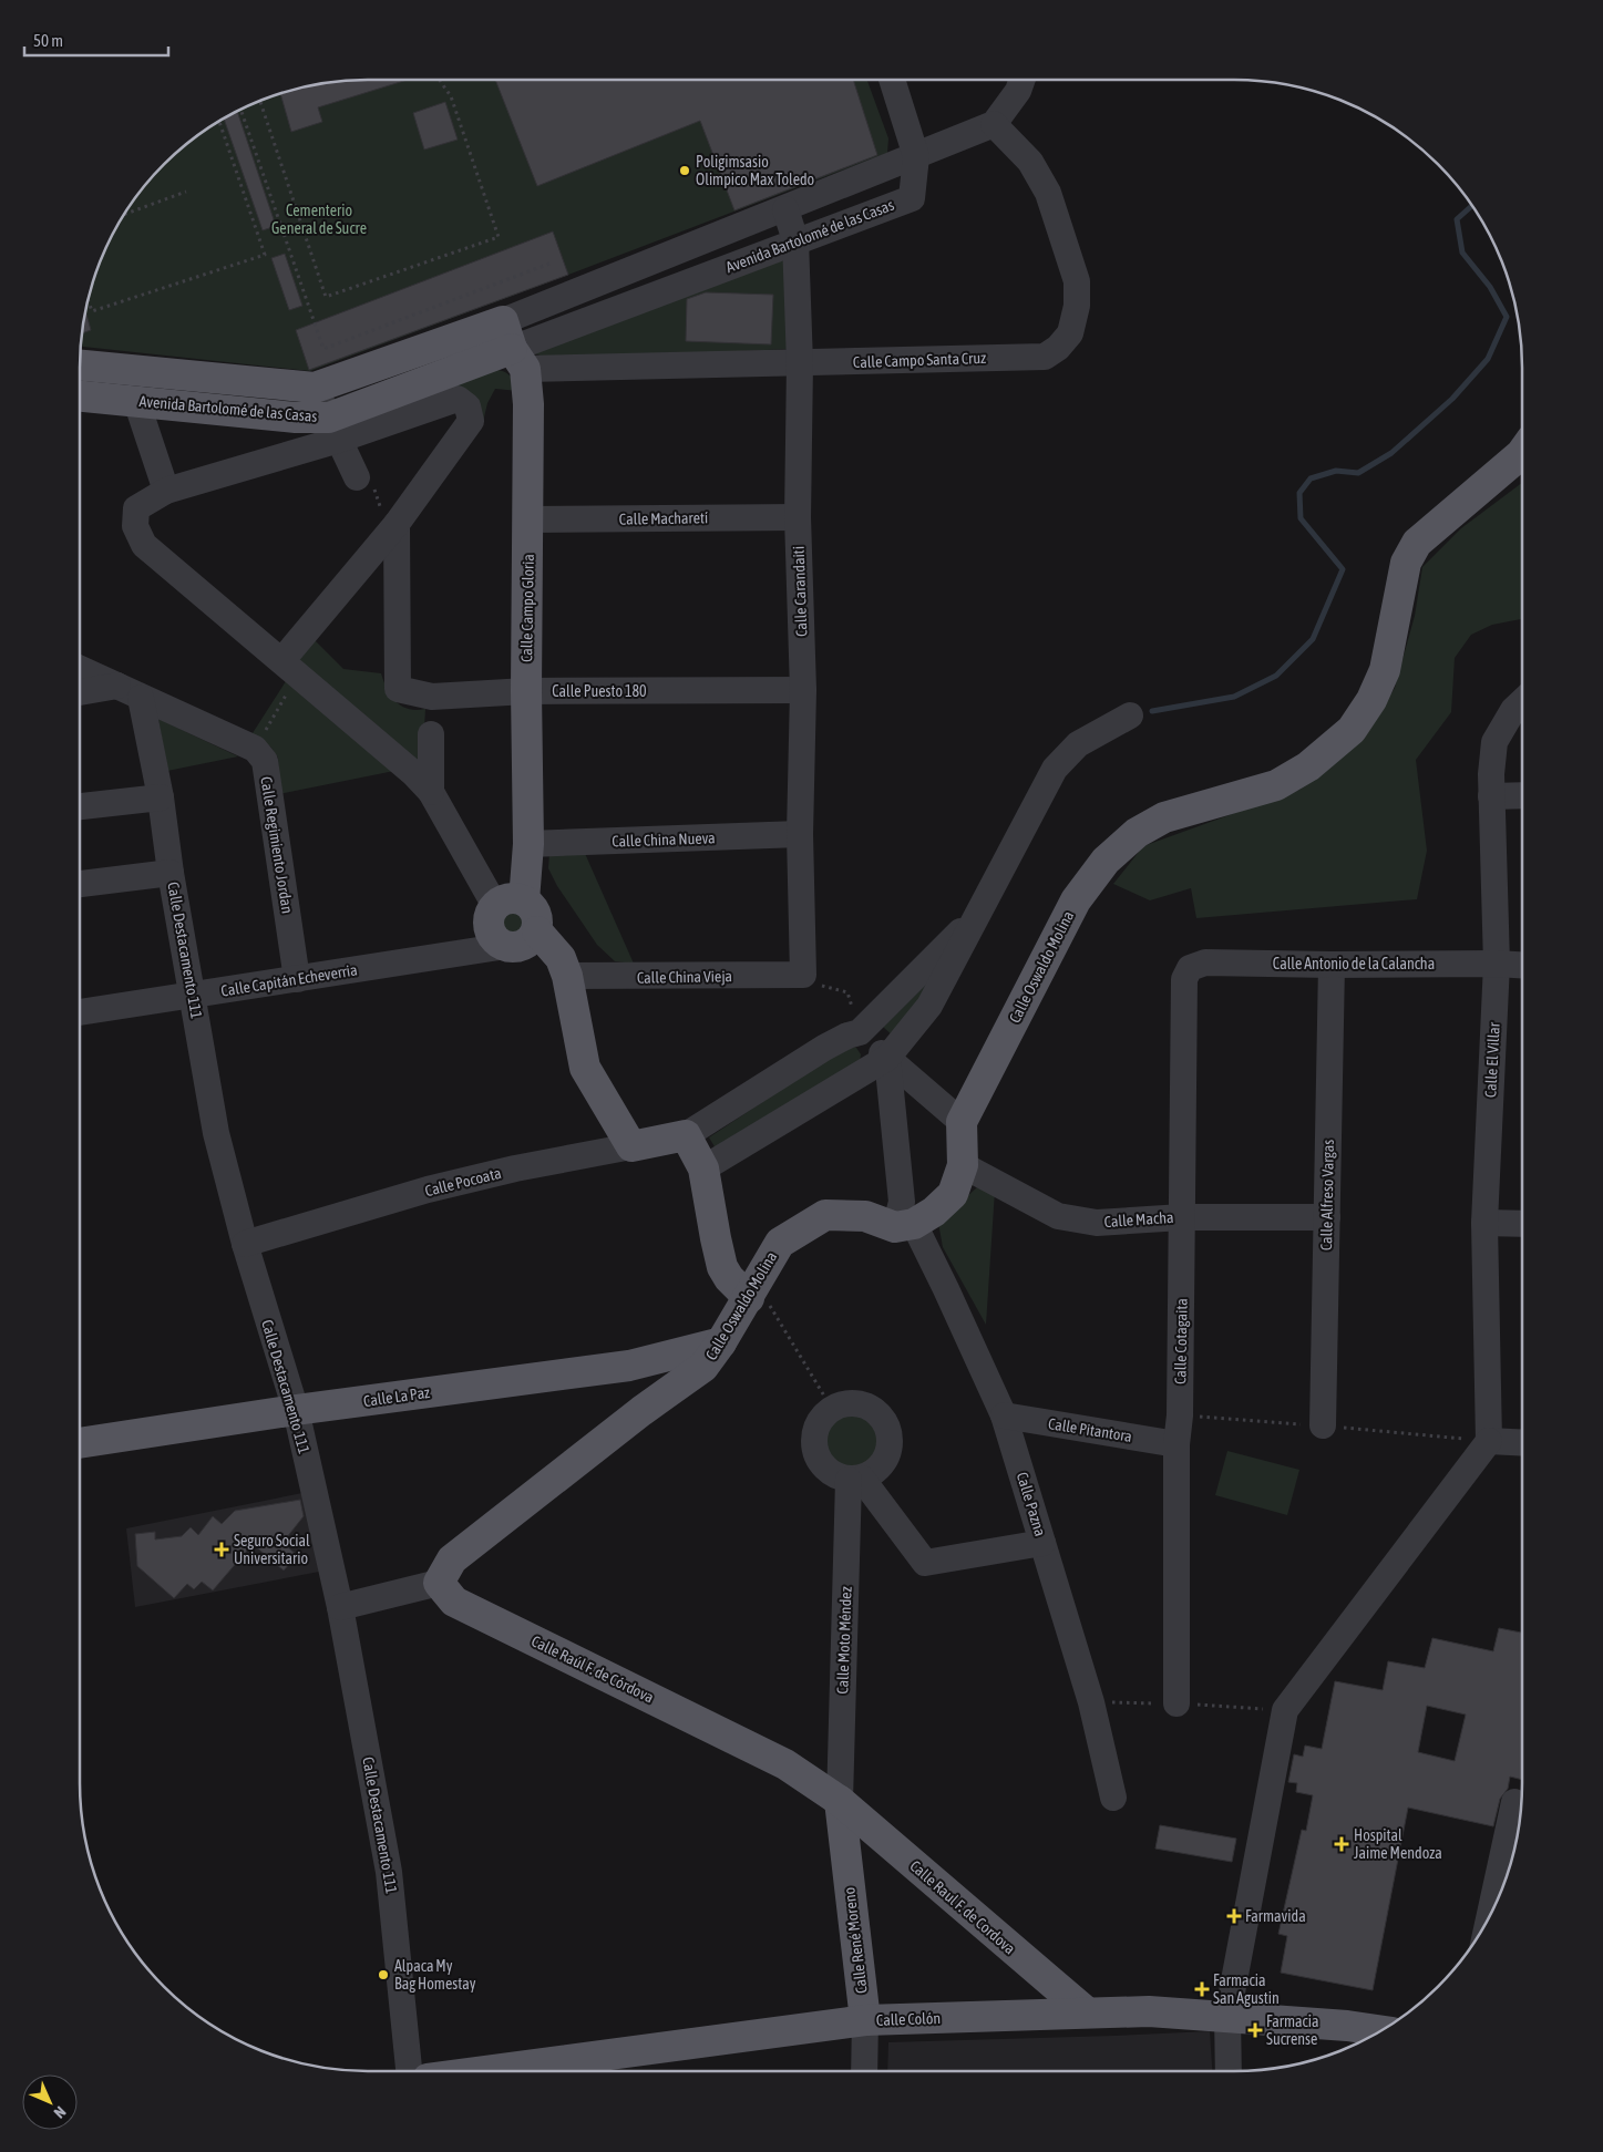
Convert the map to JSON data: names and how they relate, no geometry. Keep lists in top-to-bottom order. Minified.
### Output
{"streets":{"main road":["Avenida Bartolomé de las Casas","Calle Campo Gloria","Calle Oswaldo Molina","Calle Pocoata","Calle La Paz","Calle Raúl F. de Córdova","Calle Raul F. de Cordova","Calle René Moreno","Calle Colón"],"street":["Calle Campo Santa Cruz","Calle Macharetí","Calle Carandaiti","Calle Puesto 180","Calle China Nueva","Calle Regimiento Jordan","Calle Destacamento 111","Calle Antonio de la Calancha","Calle China Vieja","Calle Capitán Echeverria","Calle El Villar","Calle Alfreso Vargas","Calle Macha","Calle Cotagaita","Calle Pitantora","Calle Pazna","Calle Moto Méndez"]},"crossings":[["Avenida Bartolomé de las Casas","Calle Campo Santa Cruz"],["Avenida Bartolomé de las Casas","Calle Carandaiti"],["Avenida Bartolomé de las Casas","Calle Campo Gloria"],["Calle Campo Santa Cruz","Calle Carandaiti"],["Calle Campo Santa Cruz","Calle Campo Gloria"],["Calle Macharetí","Calle Carandaiti"],["Calle Macharetí","Calle Campo Gloria"],["Calle Carandaiti","Calle Puesto 180"],["Calle Carandaiti","Calle China Nueva"],["Calle Carandaiti","Calle China Vieja"],["Calle Campo Gloria","Calle Puesto 180"],["Calle Campo Gloria","Calle China Nueva"],["Calle Campo Gloria","Calle Capitán Echeverria"],["Calle Regimiento Jordan","Calle Capitán Echeverria"],["Calle Destacamento 111","Calle Capitán Echeverria"],["Calle Destacamento 111","Calle Pocoata"],["Calle Destacamento 111","Calle La Paz"],["Calle Antonio de la Calancha","Calle El Villar"],["Calle Antonio de la Calancha","Calle Alfreso Vargas"],["Calle Antonio de la Calancha","Calle Cotagaita"],["Calle Oswaldo Molina","Calle Macha"],["Calle Oswaldo Molina","Calle La Paz"],["Calle Oswaldo Molina","Calle Pazna"],["Calle Oswaldo Molina","Calle Raúl F. de Córdova"],["Calle Alfreso Vargas","Calle Macha"],["Calle Macha","Calle Cotagaita"],["Calle Cotagaita","Calle Pitantora"],["Calle Pitantora","Calle Pazna"],["Calle Moto Méndez","Calle Raúl F. de Córdova"],["Calle Moto Méndez","Calle Raul F. de Cordova"],["Calle Moto Méndez","Calle René Moreno"],["Calle Raúl F. de Córdova","Calle Raul F. de Cordova"],["Calle Raúl F. de Córdova","Calle René Moreno"],["Calle Raul F. de Cordova","Calle René Moreno"],["Calle Raul F. de Cordova","Calle Colón"],["Calle René Moreno","Calle Colón"]],"parks":["Cementerio General de Sucre"],"places":{"other":["Poligimsasio Olimpico Max Toledo","Alpaca My Bag Homestay"],"health":["Seguro Social Universitario","Hospital Jaime Mendoza","Farmavida","Farmacia San Agustin","Farmacia Sucrense"]},"scale_bar":"50 m","north":"bottom right"}
